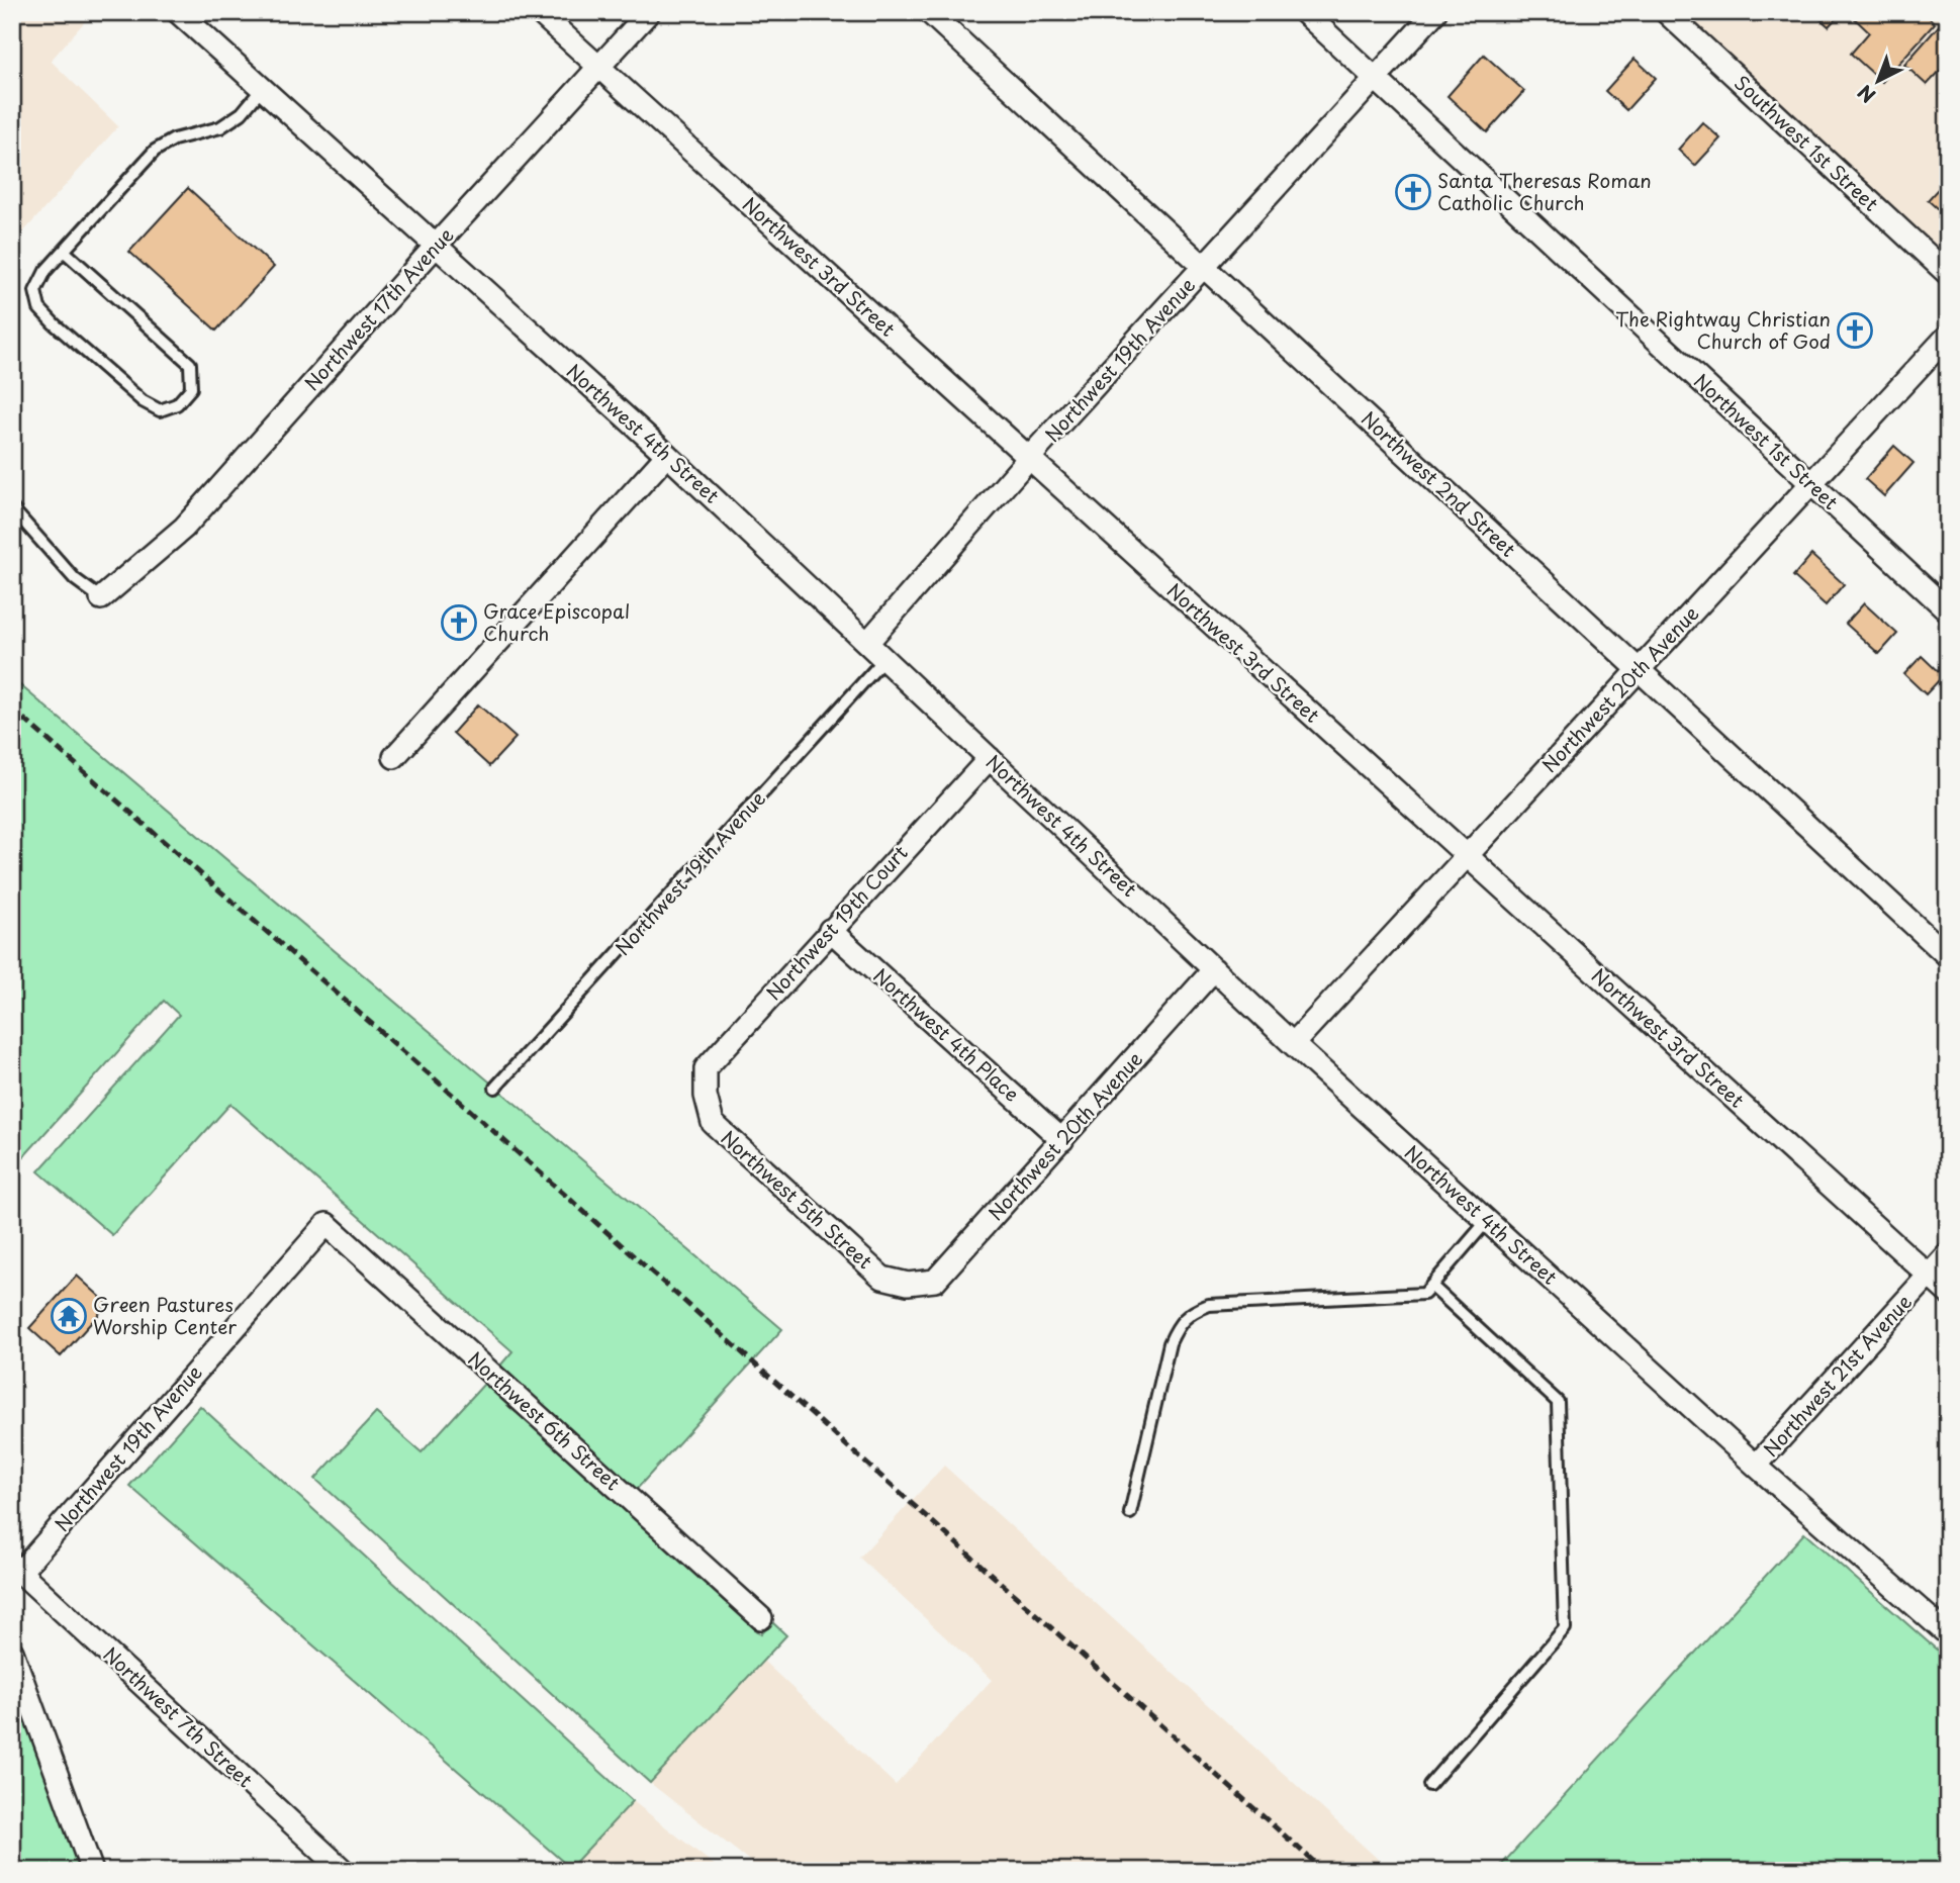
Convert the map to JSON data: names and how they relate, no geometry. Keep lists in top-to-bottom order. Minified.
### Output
{"streets":{"street":["Southwest 1st Street","Northwest 3rd Street","Northwest 17th Avenue","Northwest 19th Avenue","Northwest 4th Street","Northwest 1st Street","Northwest 2nd Street","Northwest 20th Avenue","Northwest 19th Court","Northwest 4th Place","Northwest 5th Street","Northwest 21st Avenue","Northwest 6th Street","Northwest 7th Street"]},"crossings":[["Northwest 3rd Street","Northwest 17th Avenue"],["Northwest 3rd Street","Northwest 19th Avenue"],["Northwest 3rd Street","Northwest 20th Avenue"],["Northwest 3rd Street","Northwest 21st Avenue"],["Northwest 17th Avenue","Northwest 4th Street"],["Northwest 19th Avenue","Northwest 4th Street"],["Northwest 19th Avenue","Northwest 1st Street"],["Northwest 19th Avenue","Northwest 2nd Street"],["Northwest 19th Avenue","Northwest 6th Street"],["Northwest 19th Avenue","Northwest 7th Street"],["Northwest 4th Street","Northwest 20th Avenue"],["Northwest 4th Street","Northwest 19th Court"],["Northwest 4th Street","Northwest 21st Avenue"],["Northwest 1st Street","Northwest 20th Avenue"],["Northwest 2nd Street","Northwest 20th Avenue"],["Northwest 20th Avenue","Northwest 4th Place"],["Northwest 20th Avenue","Northwest 5th Street"],["Northwest 19th Court","Northwest 4th Place"],["Northwest 19th Court","Northwest 5th Street"]],"places":{"church":["Santa Theresas Roman Catholic Church","The Rightway Christian Church of God","Grace Episcopal Church"],"temple":["Green Pastures Worship Center"]},"north":"bottom left"}
